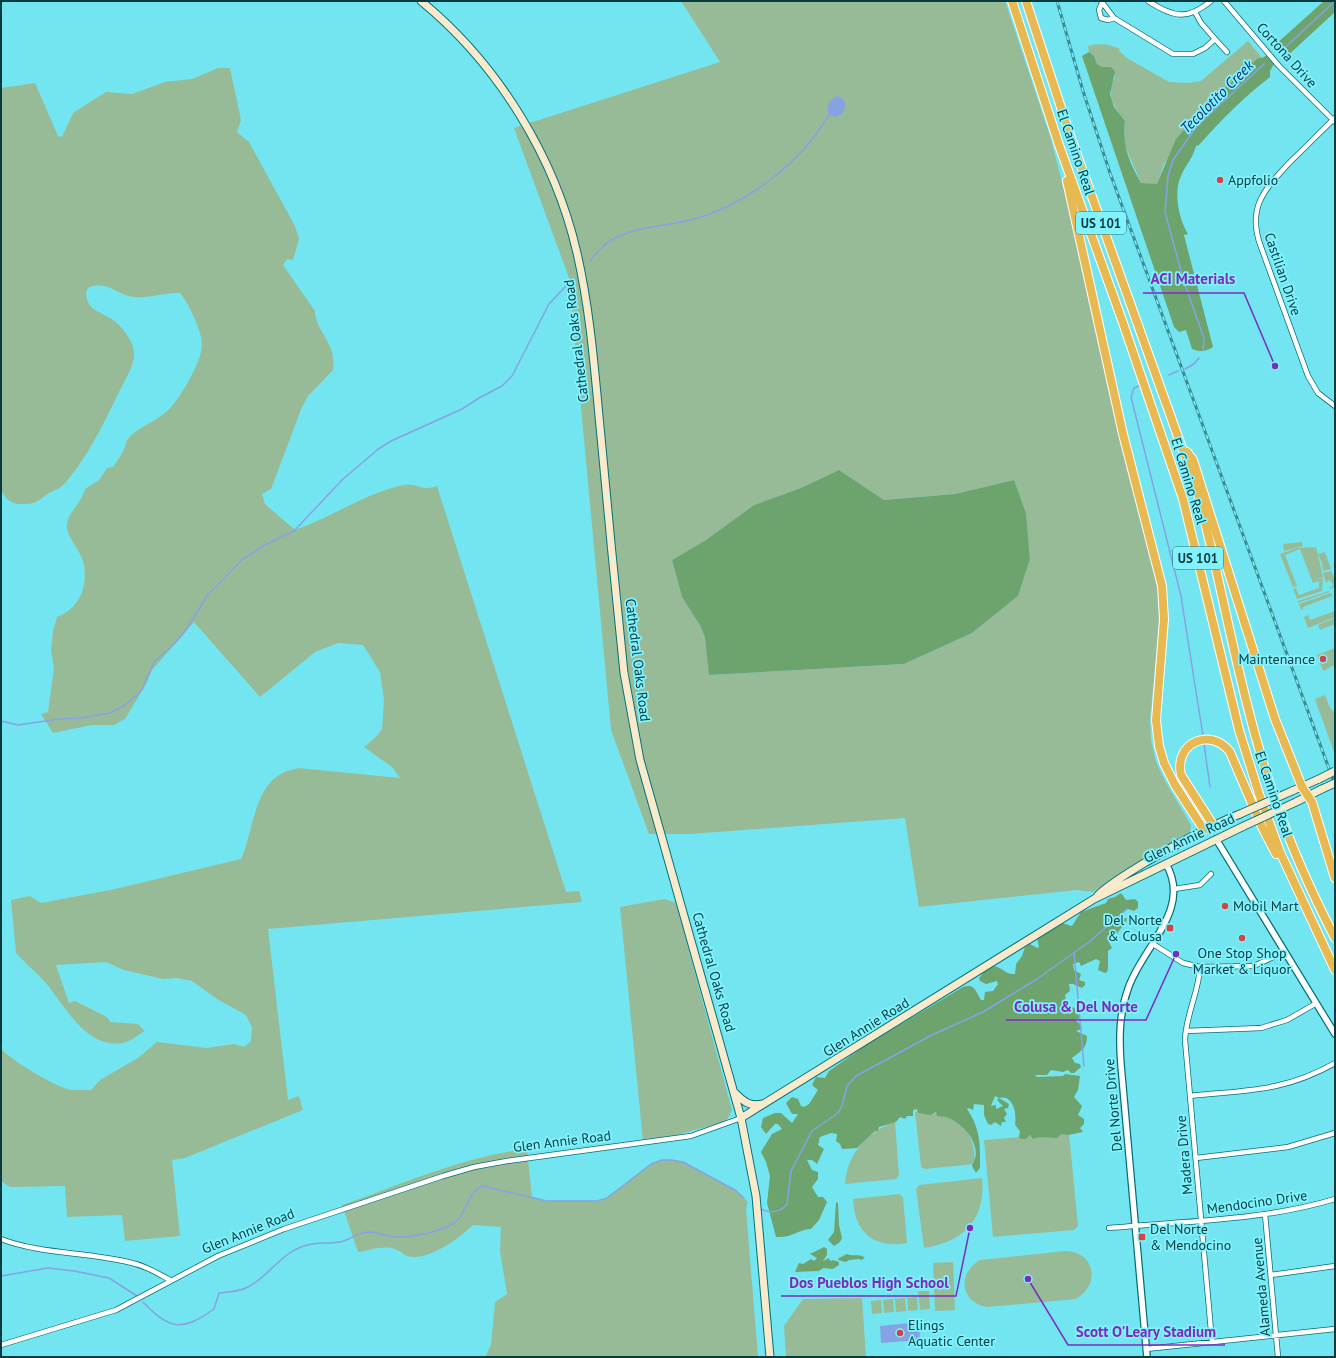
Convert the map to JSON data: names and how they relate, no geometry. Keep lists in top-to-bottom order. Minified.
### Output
{"streets":{"highway":["El Camino Real","US 101"],"main road":["Cathedral Oaks Road","Glen Annie Road"],"street":["Cortona Drive","Castilian Drive","Del Norte Drive","Madera Drive","Mendocino Drive","Alameda Avenue"]},"crossings":[["Cortona Drive","Castilian Drive"],["Cathedral Oaks Road","Glen Annie Road"],["Glen Annie Road","Del Norte Drive"],["Del Norte Drive","Mendocino Drive"],["Madera Drive","Mendocino Drive"],["Mendocino Drive","Alameda Avenue"]],"water":["Tecolotito Creek"],"places":{"other":["Appfolio","ACI Materials","Maintenance","Mobil Mart","One Stop Shop Market & Liquor","Colusa & Del Norte","Dos Pueblos High School","Scott O'Leary Stadium","Elings Aquatic Center"],"transit":["Del Norte & Colusa","Del Norte & Mendocino"]}}
